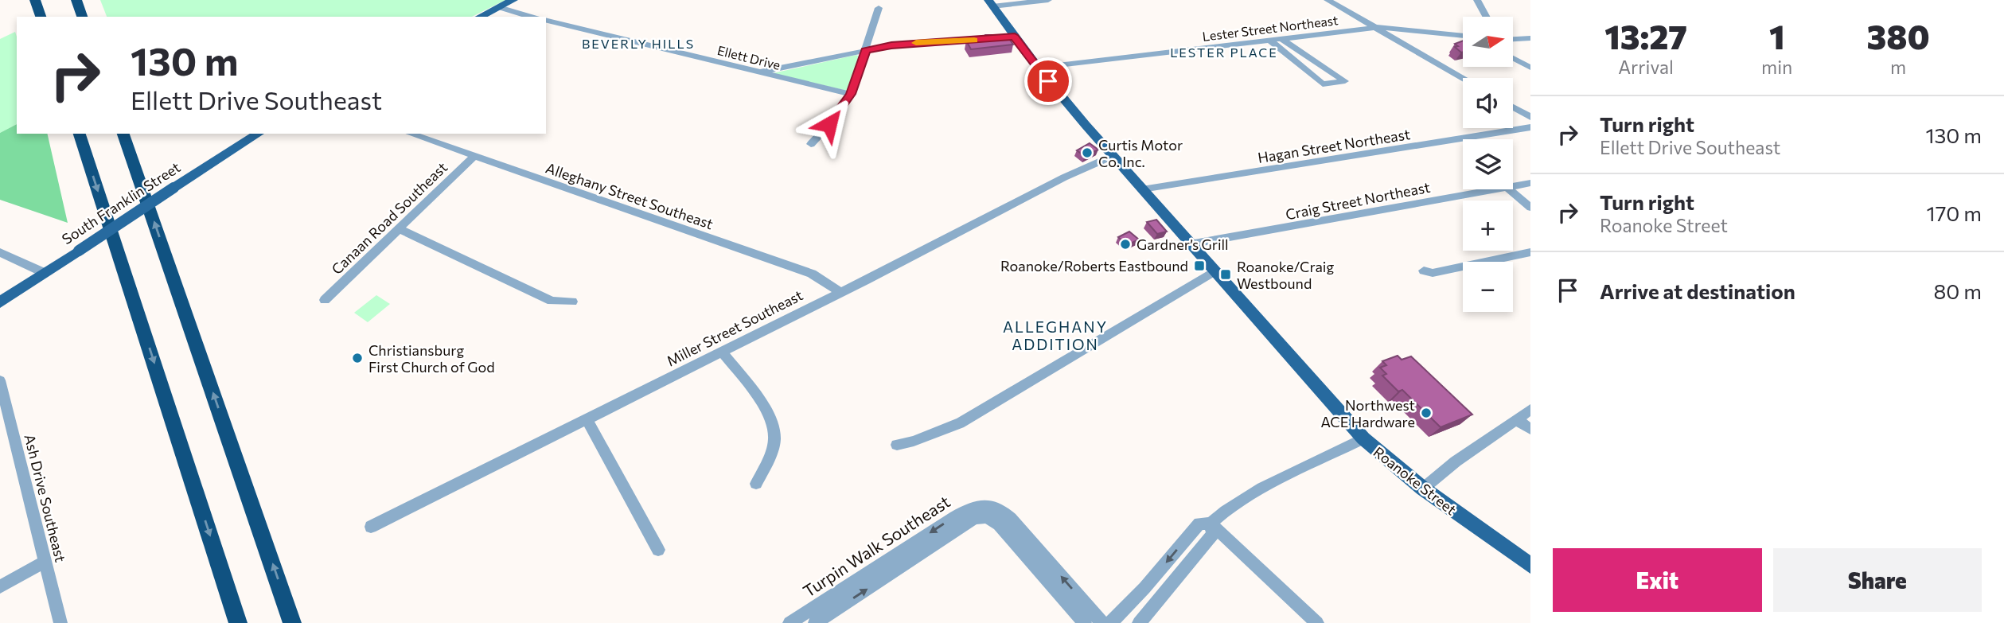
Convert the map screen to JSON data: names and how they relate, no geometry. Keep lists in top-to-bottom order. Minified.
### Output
{"streets":{"main road":["South Franklin Street","Roanoke Street"],"street":["Lester Street Northeast","Ellett Drive","Hagan Street Northeast","Alleghany Street Southeast","Craig Street Northeast","Canaan Road Southeast","Miller Street Southeast","Ash Drive Southeast","Turpin Walk Southeast"]},"crossings":[["Lester Street Northeast","Roanoke Street"],["Hagan Street Northeast","Roanoke Street"],["Alleghany Street Southeast","Canaan Road Southeast"],["Alleghany Street Southeast","Miller Street Southeast"],["Craig Street Northeast","Roanoke Street"],["Miller Street Southeast","Roanoke Street"]],"districts":["BEVERLY HILLS","LESTER PLACE","ALLEGHANY ADDITION"],"places":{"other":["Curtis Motor Co. Inc.","Gardner’s Grill","Christiansburg First Church of God","Northwest ACE Hardware"],"transit":["Roanoke/Roberts Eastbound","Roanoke/Craig Westbound"]},"north":"right","page":{"eta":["13:27","Arrival","1","min","380","m"],"map_buttons":["+","−"],"turn":["130 m","Ellett Drive Southeast"],"list":[{"name":"Turn right","note":"Ellett Drive Southeast","value":"130 m"},{"name":"Turn right","note":"Roanoke Street","value":"170 m"},{"name":"Arrive at destination","value":"80 m"}],"buttons":["Exit","Share"]}}
